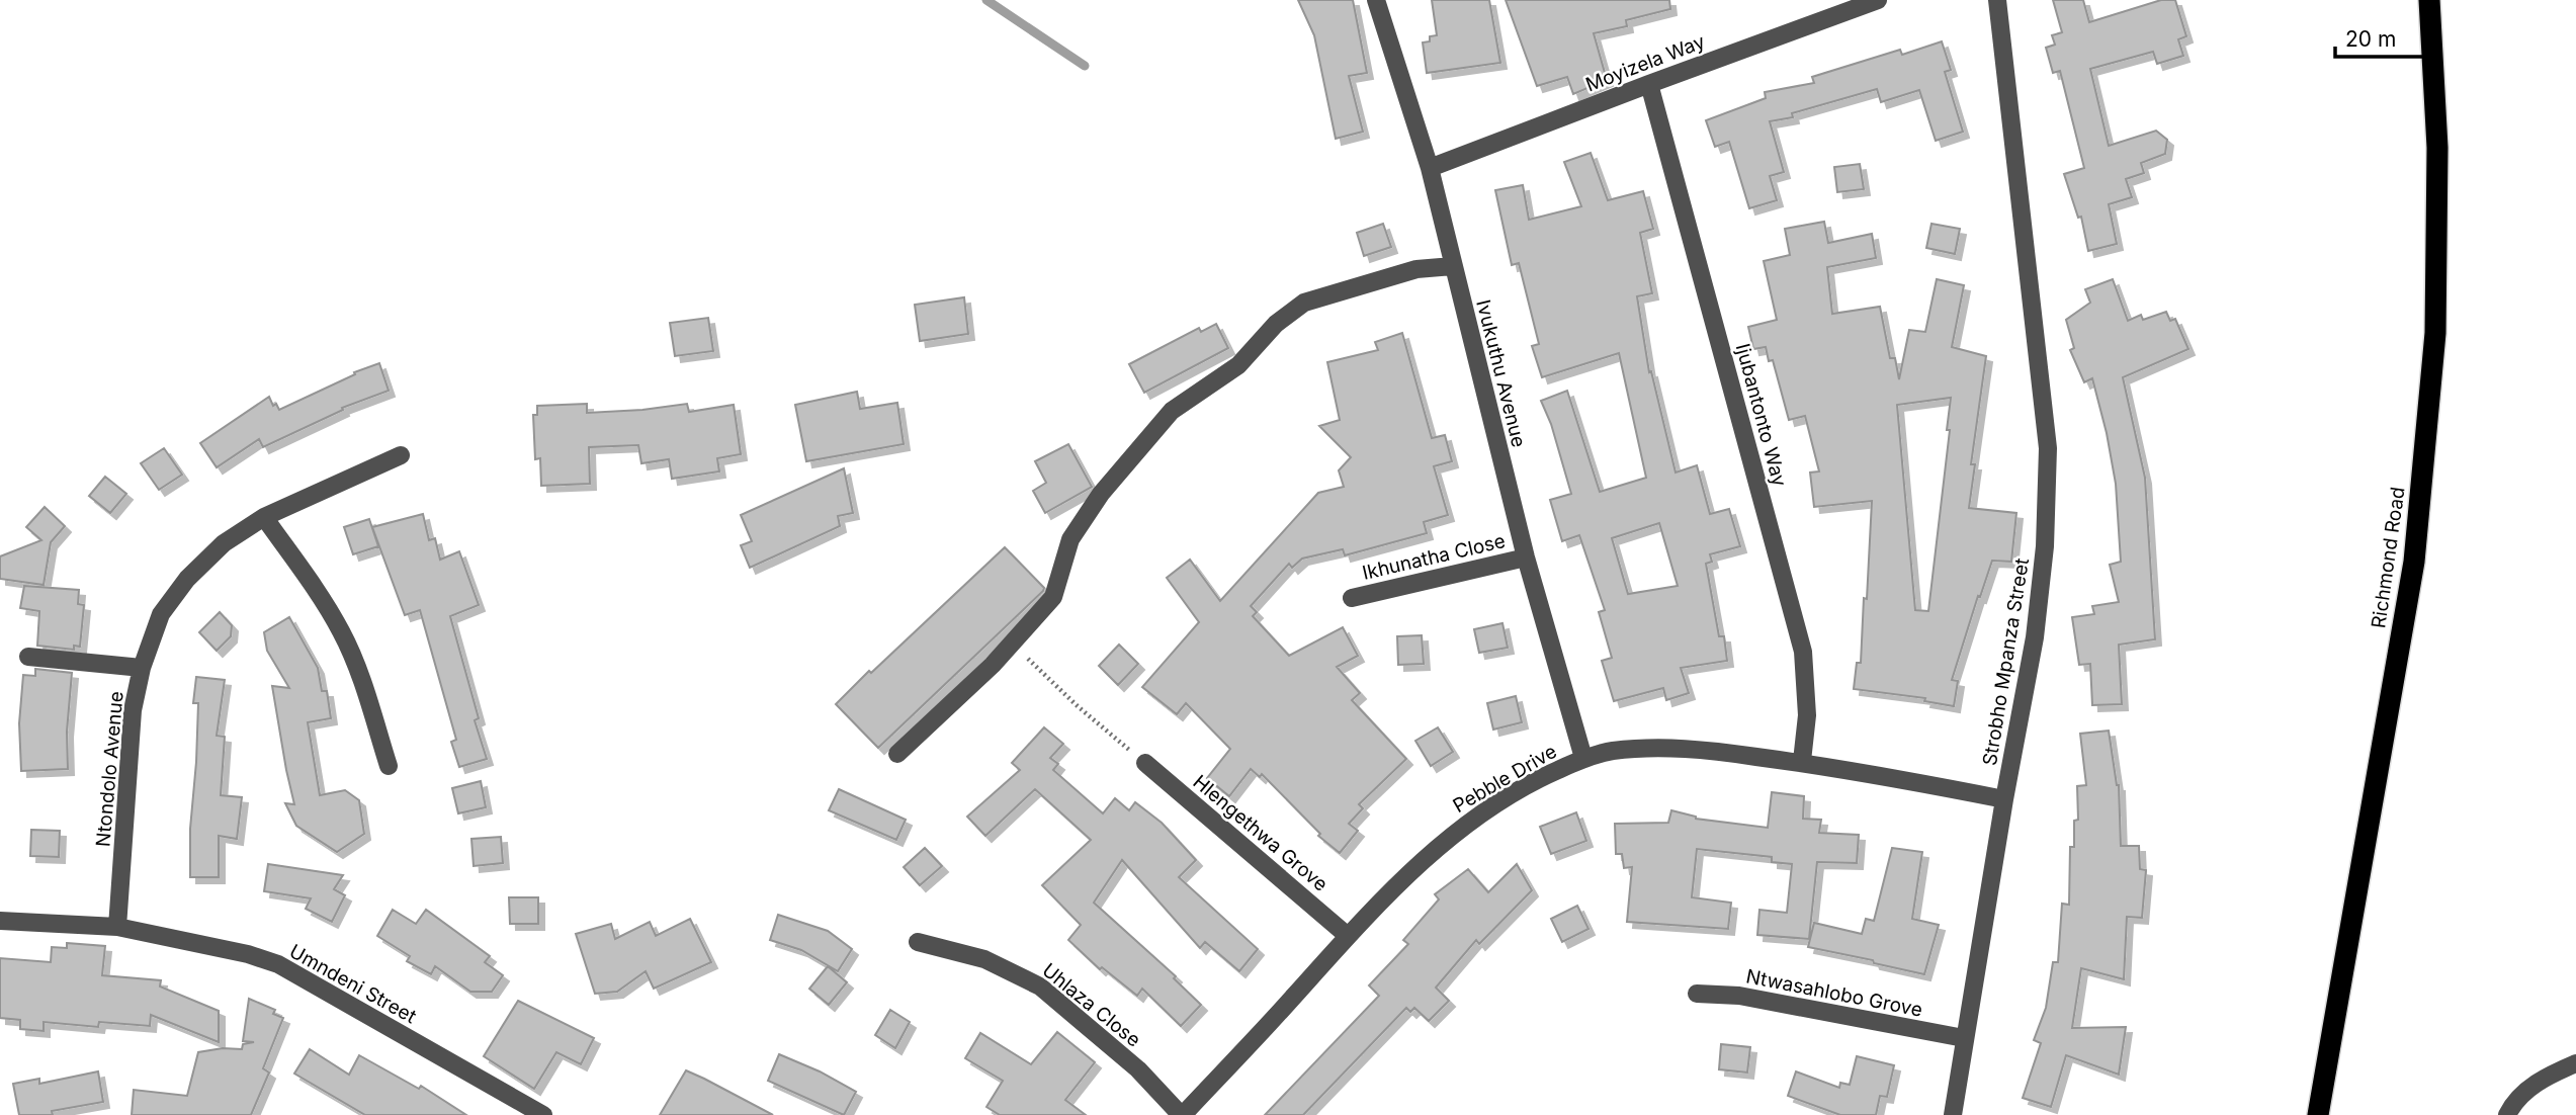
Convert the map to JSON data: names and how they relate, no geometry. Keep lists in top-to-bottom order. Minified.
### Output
{"streets":{"highway":["Richmond Road"],"street":["Moyizela Way","Ivukuthu Avenue","Ijubantonto Way","Ikhunatha Close","Strobho Mpanza Street","Ntondolo Avenue","Pebble Drive","Hlengethwa Grove","Umndeni Street","Ntwasahlobo Grove","Uhlaza Close"]},"crossings":[["Moyizela Way","Ivukuthu Avenue"],["Moyizela Way","Ijubantonto Way"],["Ivukuthu Avenue","Ikhunatha Close"],["Ivukuthu Avenue","Pebble Drive"],["Ijubantonto Way","Pebble Drive"],["Strobho Mpanza Street","Pebble Drive"],["Strobho Mpanza Street","Ntwasahlobo Grove"],["Ntondolo Avenue","Umndeni Street"],["Pebble Drive","Hlengethwa Grove"],["Pebble Drive","Uhlaza Close"]],"scale_bar":"20 m"}
